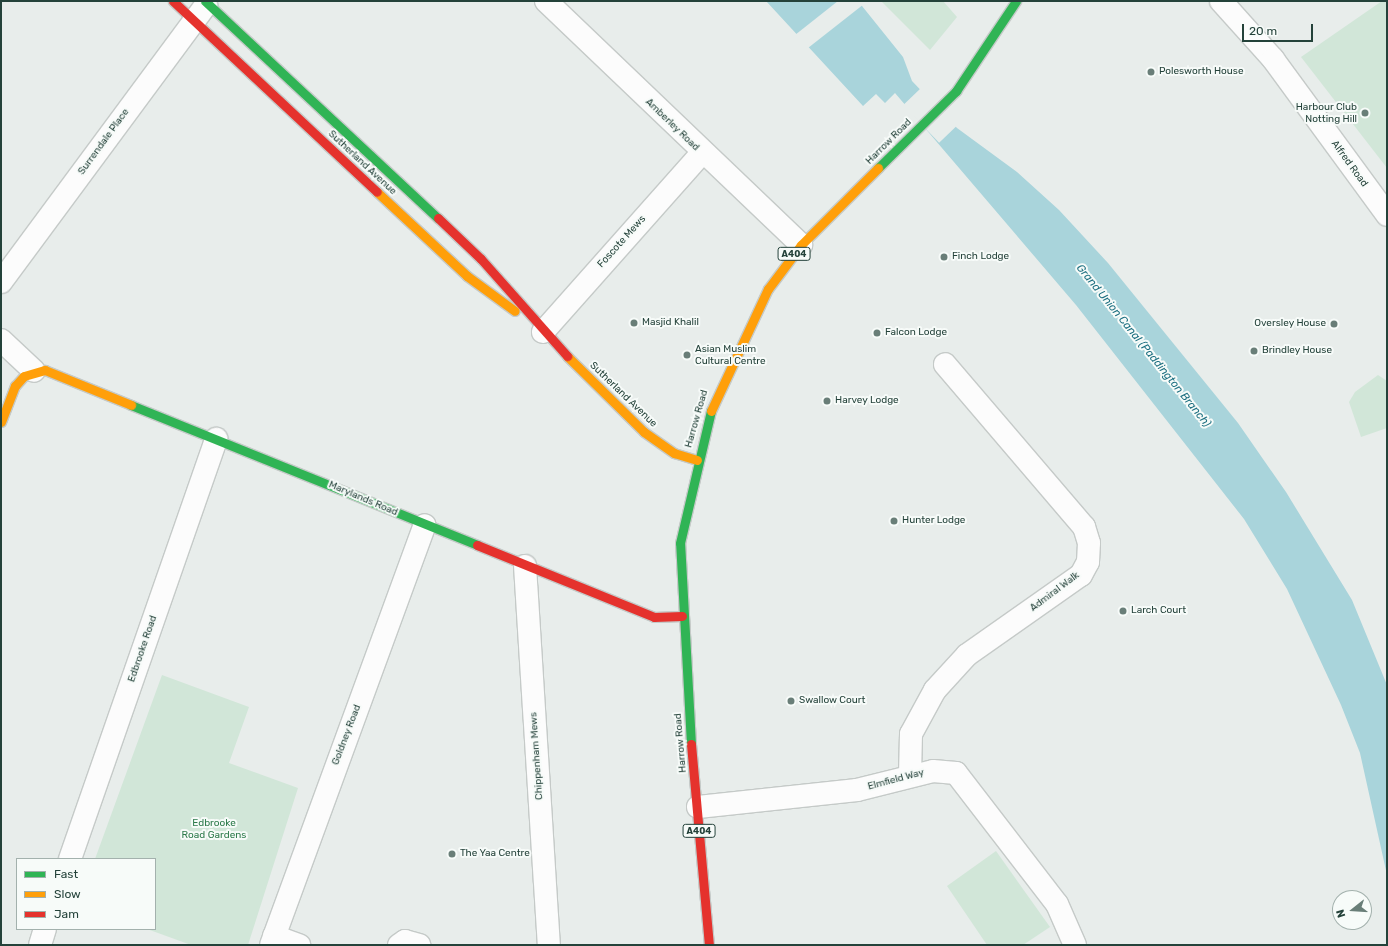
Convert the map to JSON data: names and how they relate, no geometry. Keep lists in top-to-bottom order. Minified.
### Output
{"streets":{"street":["Amberley Road","Surrendale Place","Harrow Road","Sutherland Avenue","Alfred Road","Foscote Mews","A404","Marylands Road","Admiral Walk","Edbrooke Road","Goldney Road","Chippenham Mews","Elmfield Way"]},"crossings":[["Amberley Road","Harrow Road"],["Amberley Road","Foscote Mews"],["Surrendale Place","Sutherland Avenue"],["Harrow Road","Sutherland Avenue"],["Harrow Road","Marylands Road"],["Harrow Road","Elmfield Way"],["Sutherland Avenue","Foscote Mews"],["Marylands Road","Edbrooke Road"],["Marylands Road","Goldney Road"],["Marylands Road","Chippenham Mews"],["Admiral Walk","Elmfield Way"]],"water":["Grand Union Canal (Paddington Branch)"],"parks":["Edbrooke Road Gardens"],"places":["Polesworth House","Harbour Club Notting Hill","Finch Lodge","Masjid Khalil","Oversley House","Falcon Lodge","Brindley House","Asian Muslim Cultural Centre","Harvey Lodge","Hunter Lodge","Larch Court","Swallow Court","The Yaa Centre"],"legend":["Fast","Slow","Jam"],"scale_bar":"20 m","north":"left"}
